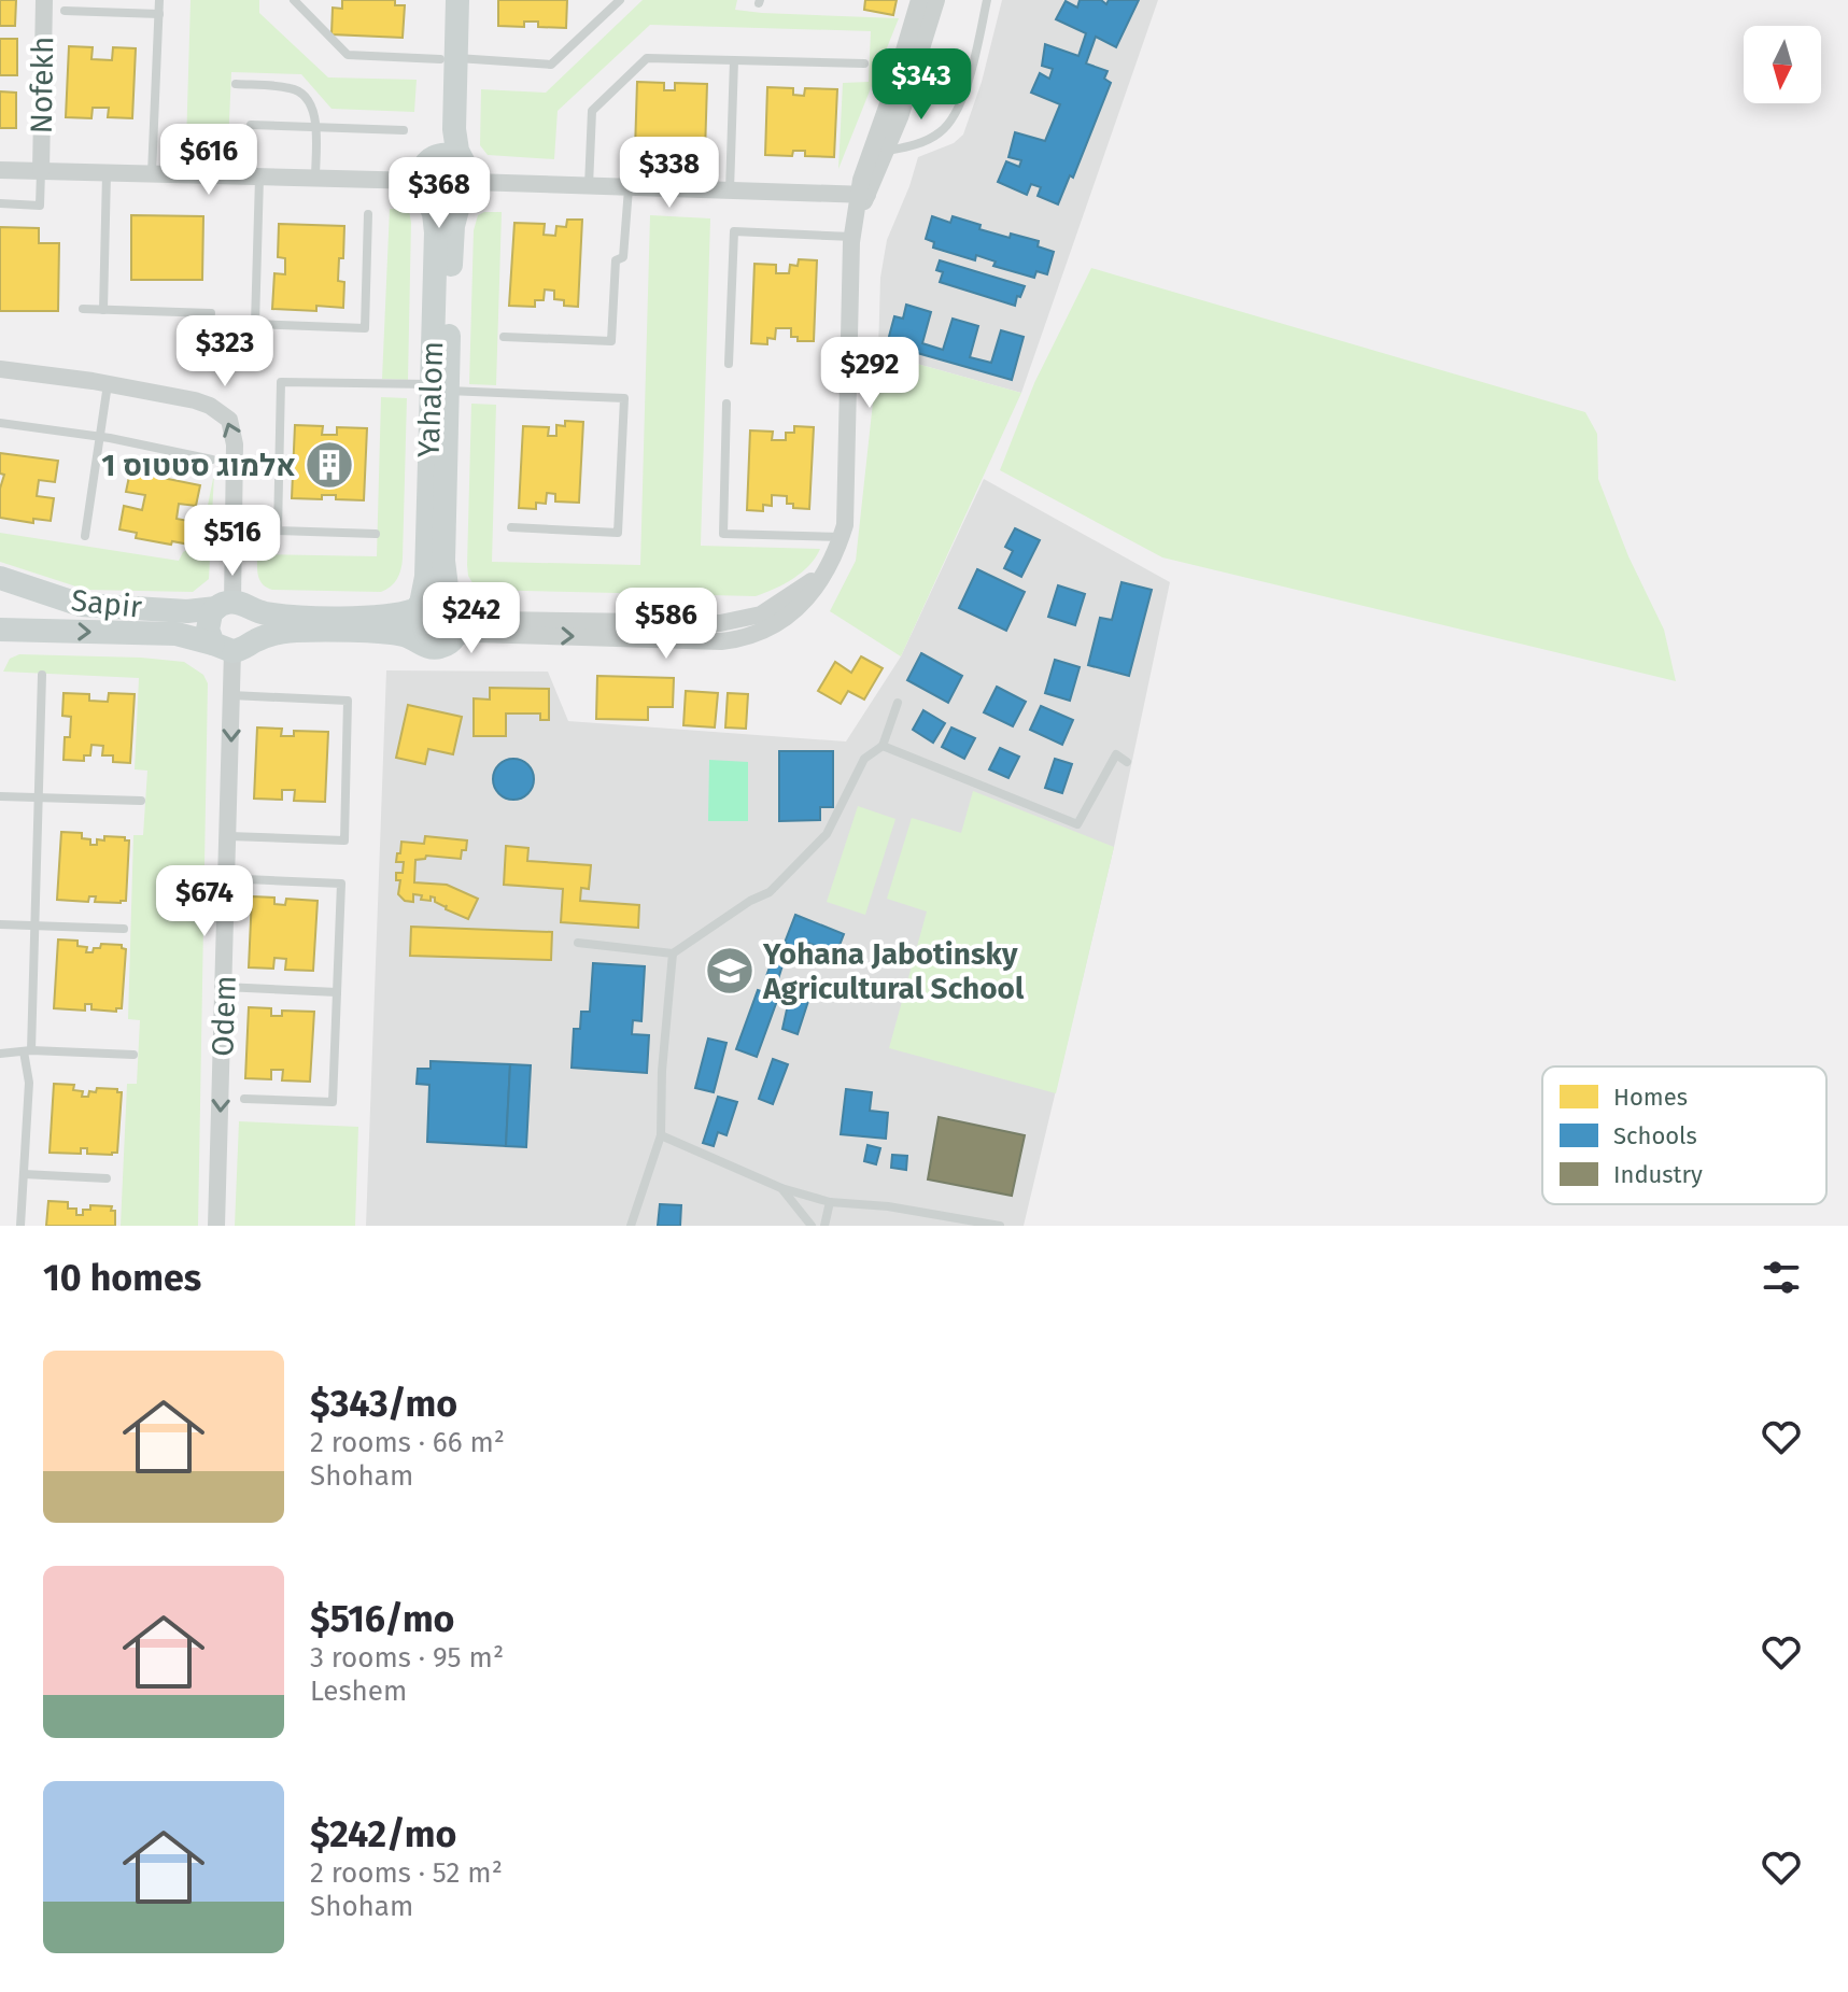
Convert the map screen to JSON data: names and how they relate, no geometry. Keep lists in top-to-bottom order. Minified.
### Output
{"streets":{"street":["Nofekh","Yahalom","Sapir","Odem"]},"crossings":[["Yahalom","Sapir"],["Sapir","Odem"]],"one_way":["Odem"],"places":{"building":["אלמוג סטטוס 1"],"school or university":["Yohana Jabotinsky Agricultural School"]},"legend":["Homes","Schools","Industry"],"north":"bottom","page":{"price":["$343","$616","$338","$368","$323","$292","$516","$242","$586","$674"],"heading":"10 homes","list":[{"name":"$343/mo","note":"2 rooms · 66 m² · Shoham"},{"name":"$516/mo","note":"3 rooms · 95 m² · Leshem"},{"name":"$242/mo","note":"2 rooms · 52 m² · Shoham"}]}}
